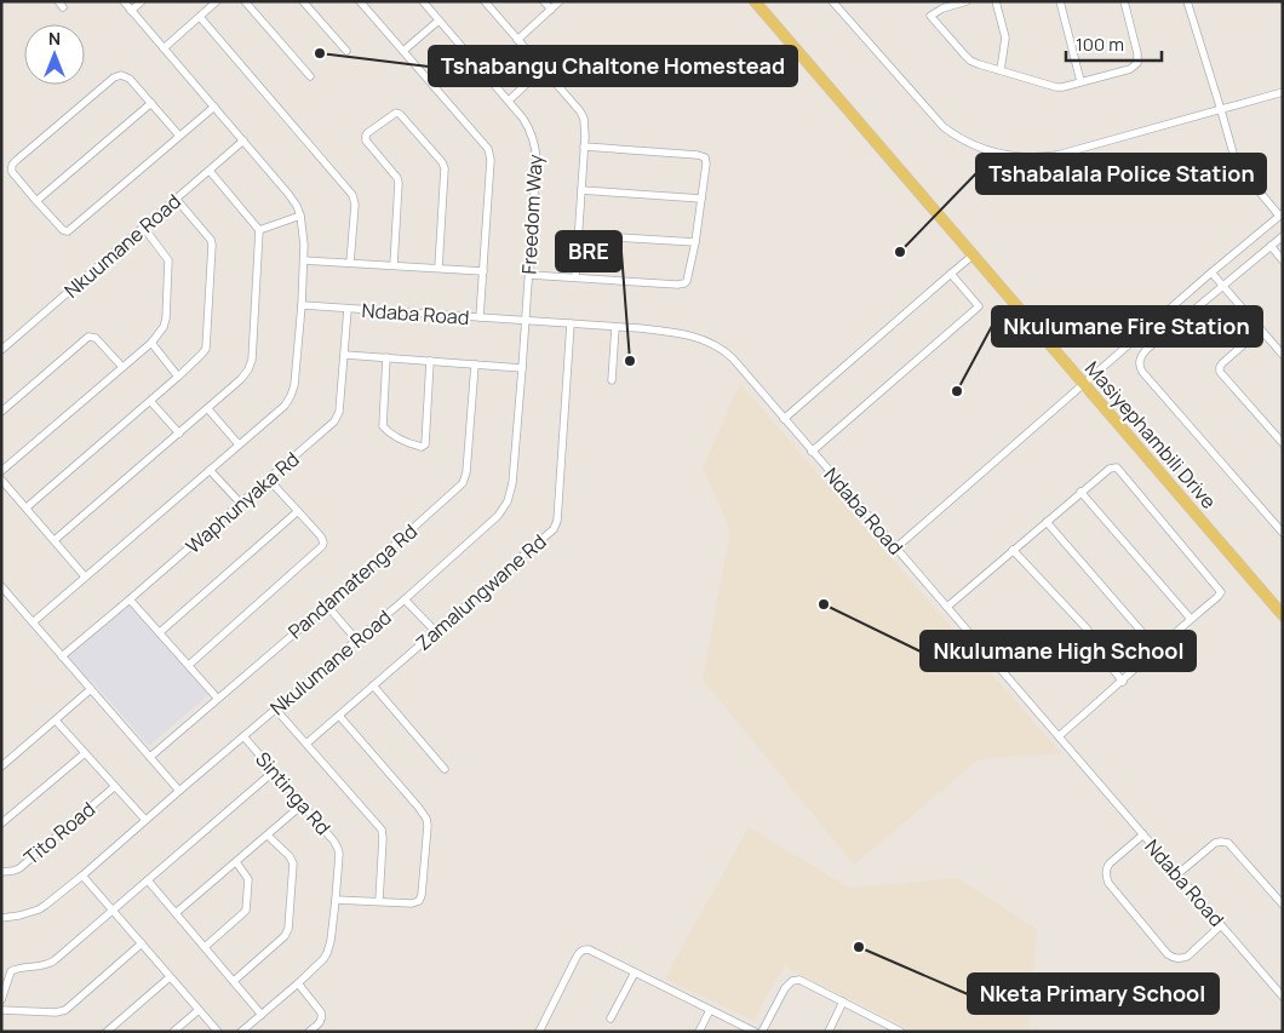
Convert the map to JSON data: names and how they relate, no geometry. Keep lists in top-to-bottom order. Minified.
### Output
{"streets":{"main road":["Masiyephambili Drive"],"street":["Freedom Way","Nkuumane Road","Ndaba Road","Waphunyaka Rd","Pandamatenga Rd","Zamalungwane Rd","Nkulumane Road","Sintinga Rd","Tito Road"]},"crossings":[["Freedom Way","Ndaba Road"],["Freedom Way","Nkulumane Road"],["Ndaba Road","Waphunyaka Rd"],["Ndaba Road","Zamalungwane Rd"],["Ndaba Road","Nkulumane Road"],["Nkulumane Road","Sintinga Rd"]],"places":["Tshabangu Chaltone Homestead","Tshabalala Police Station","BRE","Nkulumane Fire Station","Nkulumane High School","Nketa Primary School"],"scale_bar":"100 m","north":"top"}
